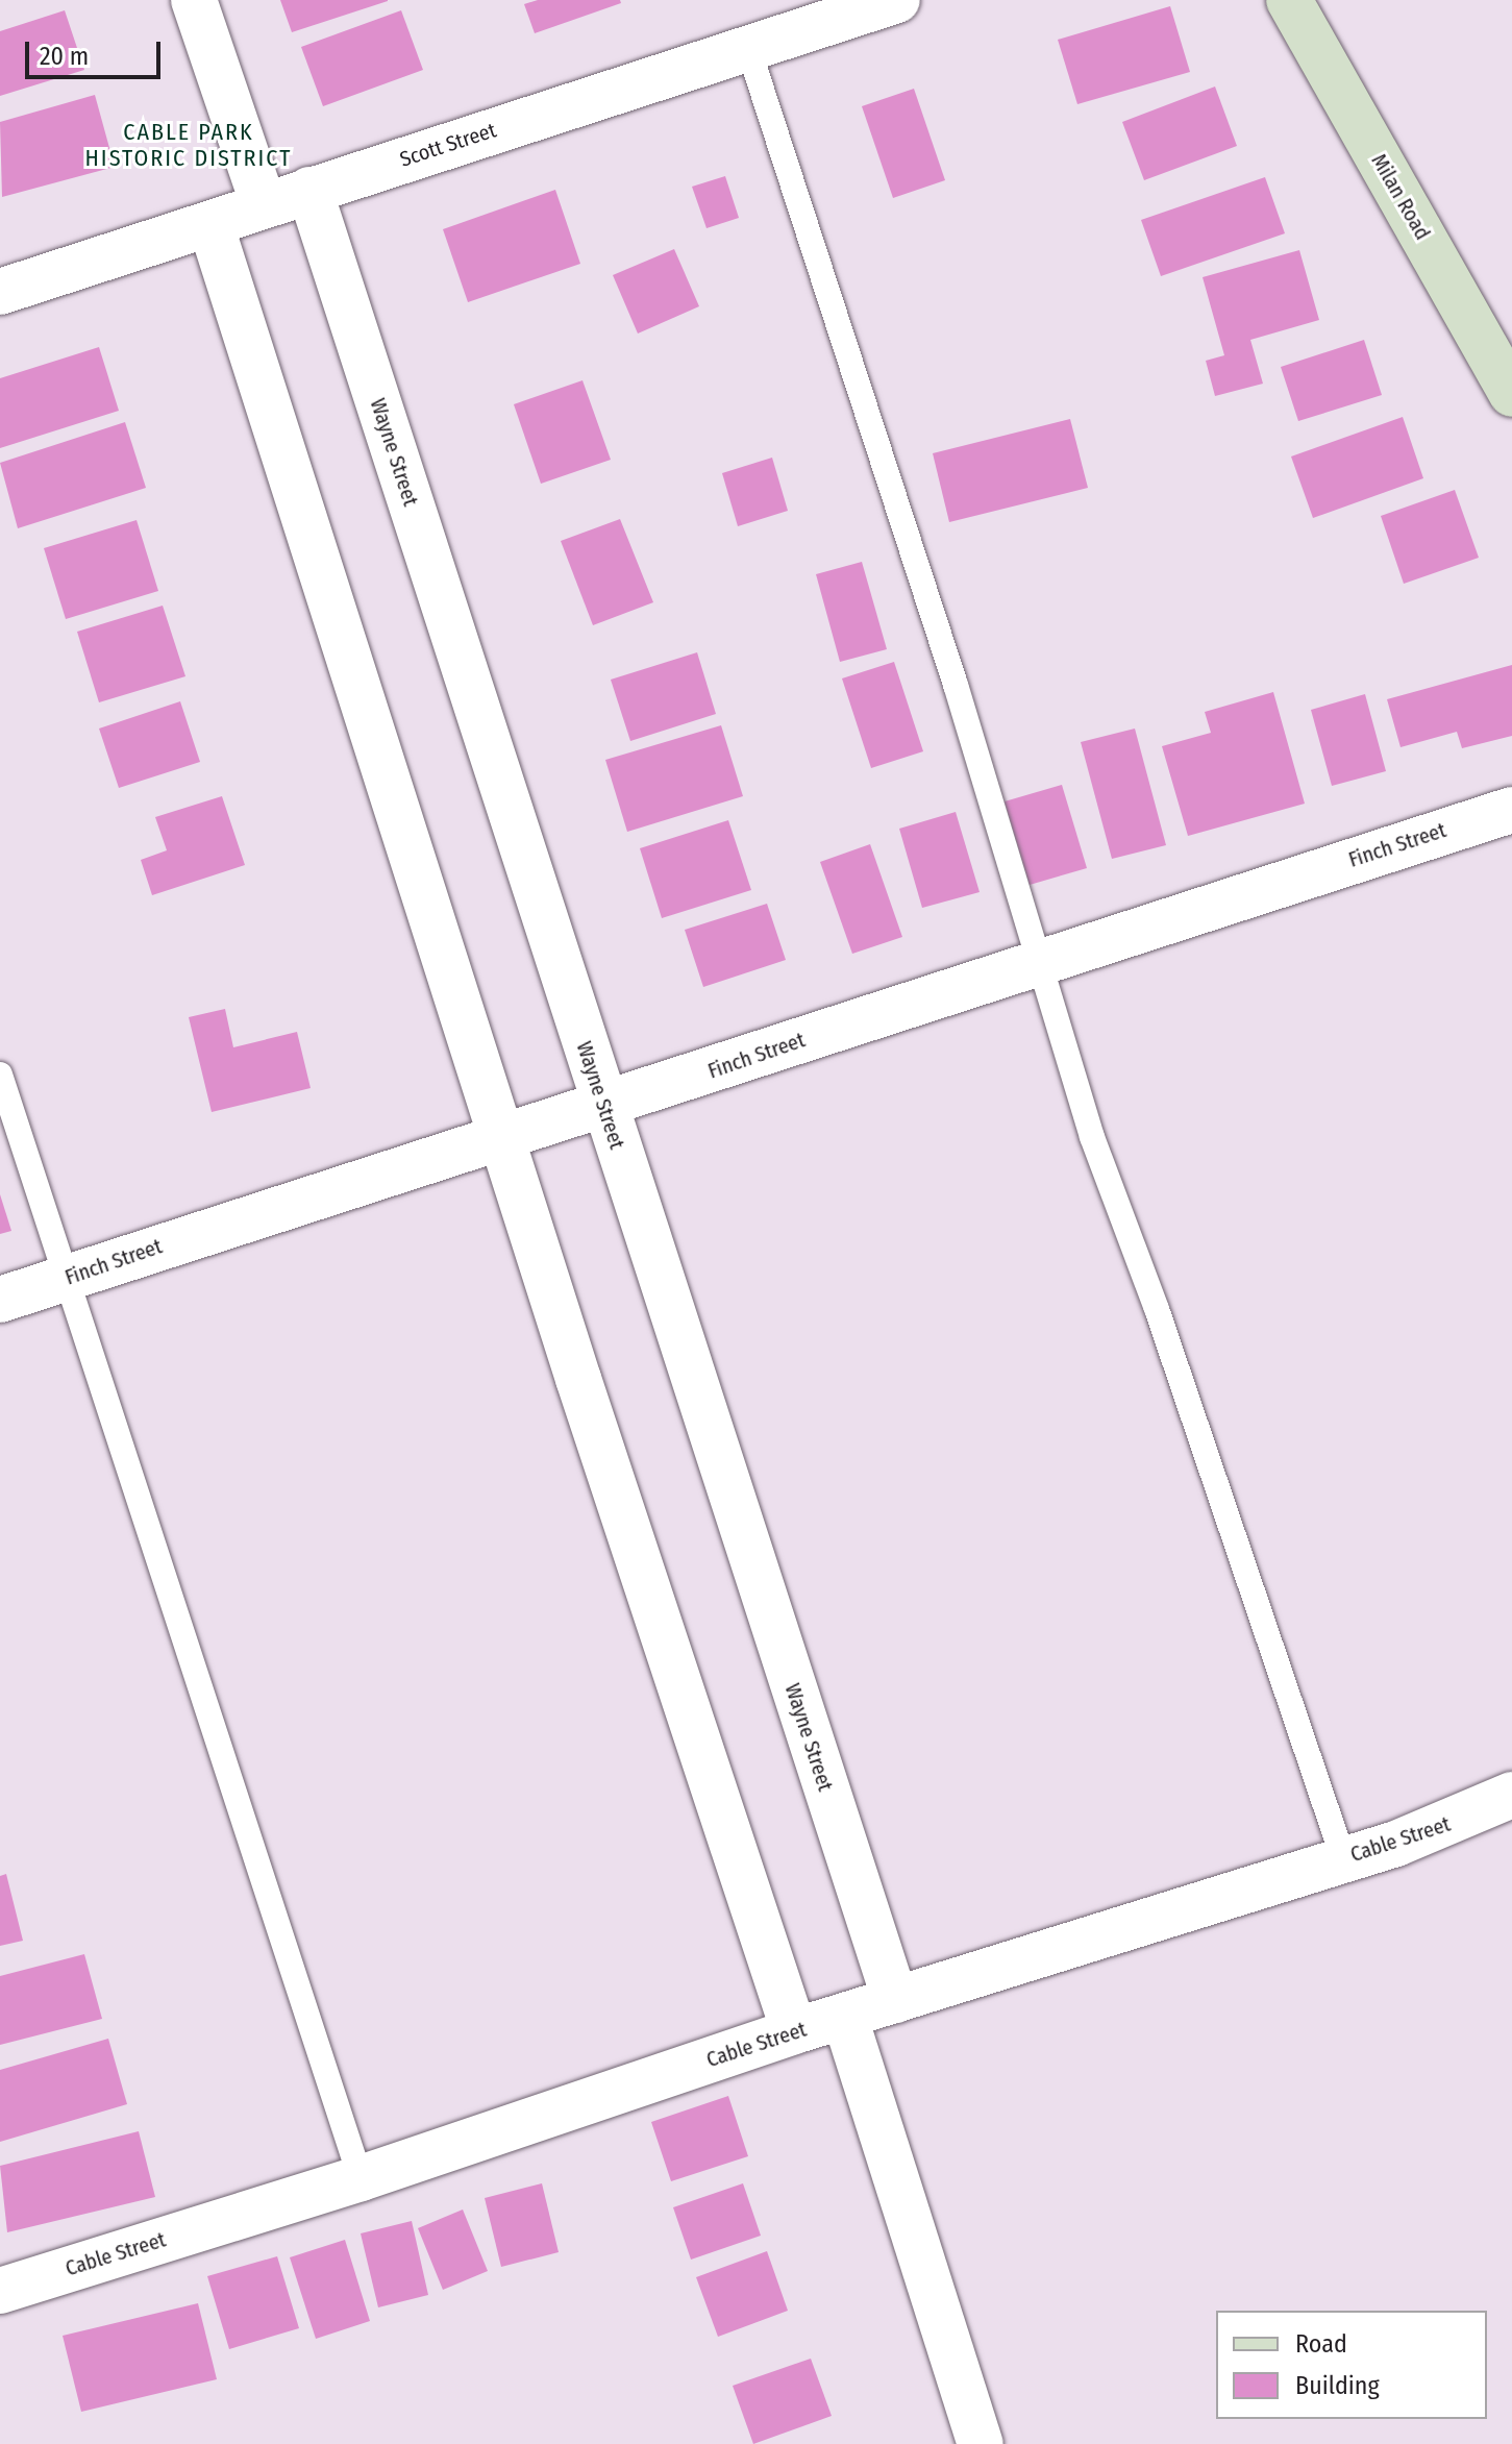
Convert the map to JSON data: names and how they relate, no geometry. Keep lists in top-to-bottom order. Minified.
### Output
{"streets":{"street":["Scott Street","Milan Road","Wayne Street","Finch Street","Cable Street"]},"crossings":[["Scott Street","Wayne Street"],["Wayne Street","Finch Street"],["Wayne Street","Cable Street"]],"districts":["CABLE PARK HISTORIC DISTRICT"],"legend":["Road","Building"],"scale_bar":"20 m"}
